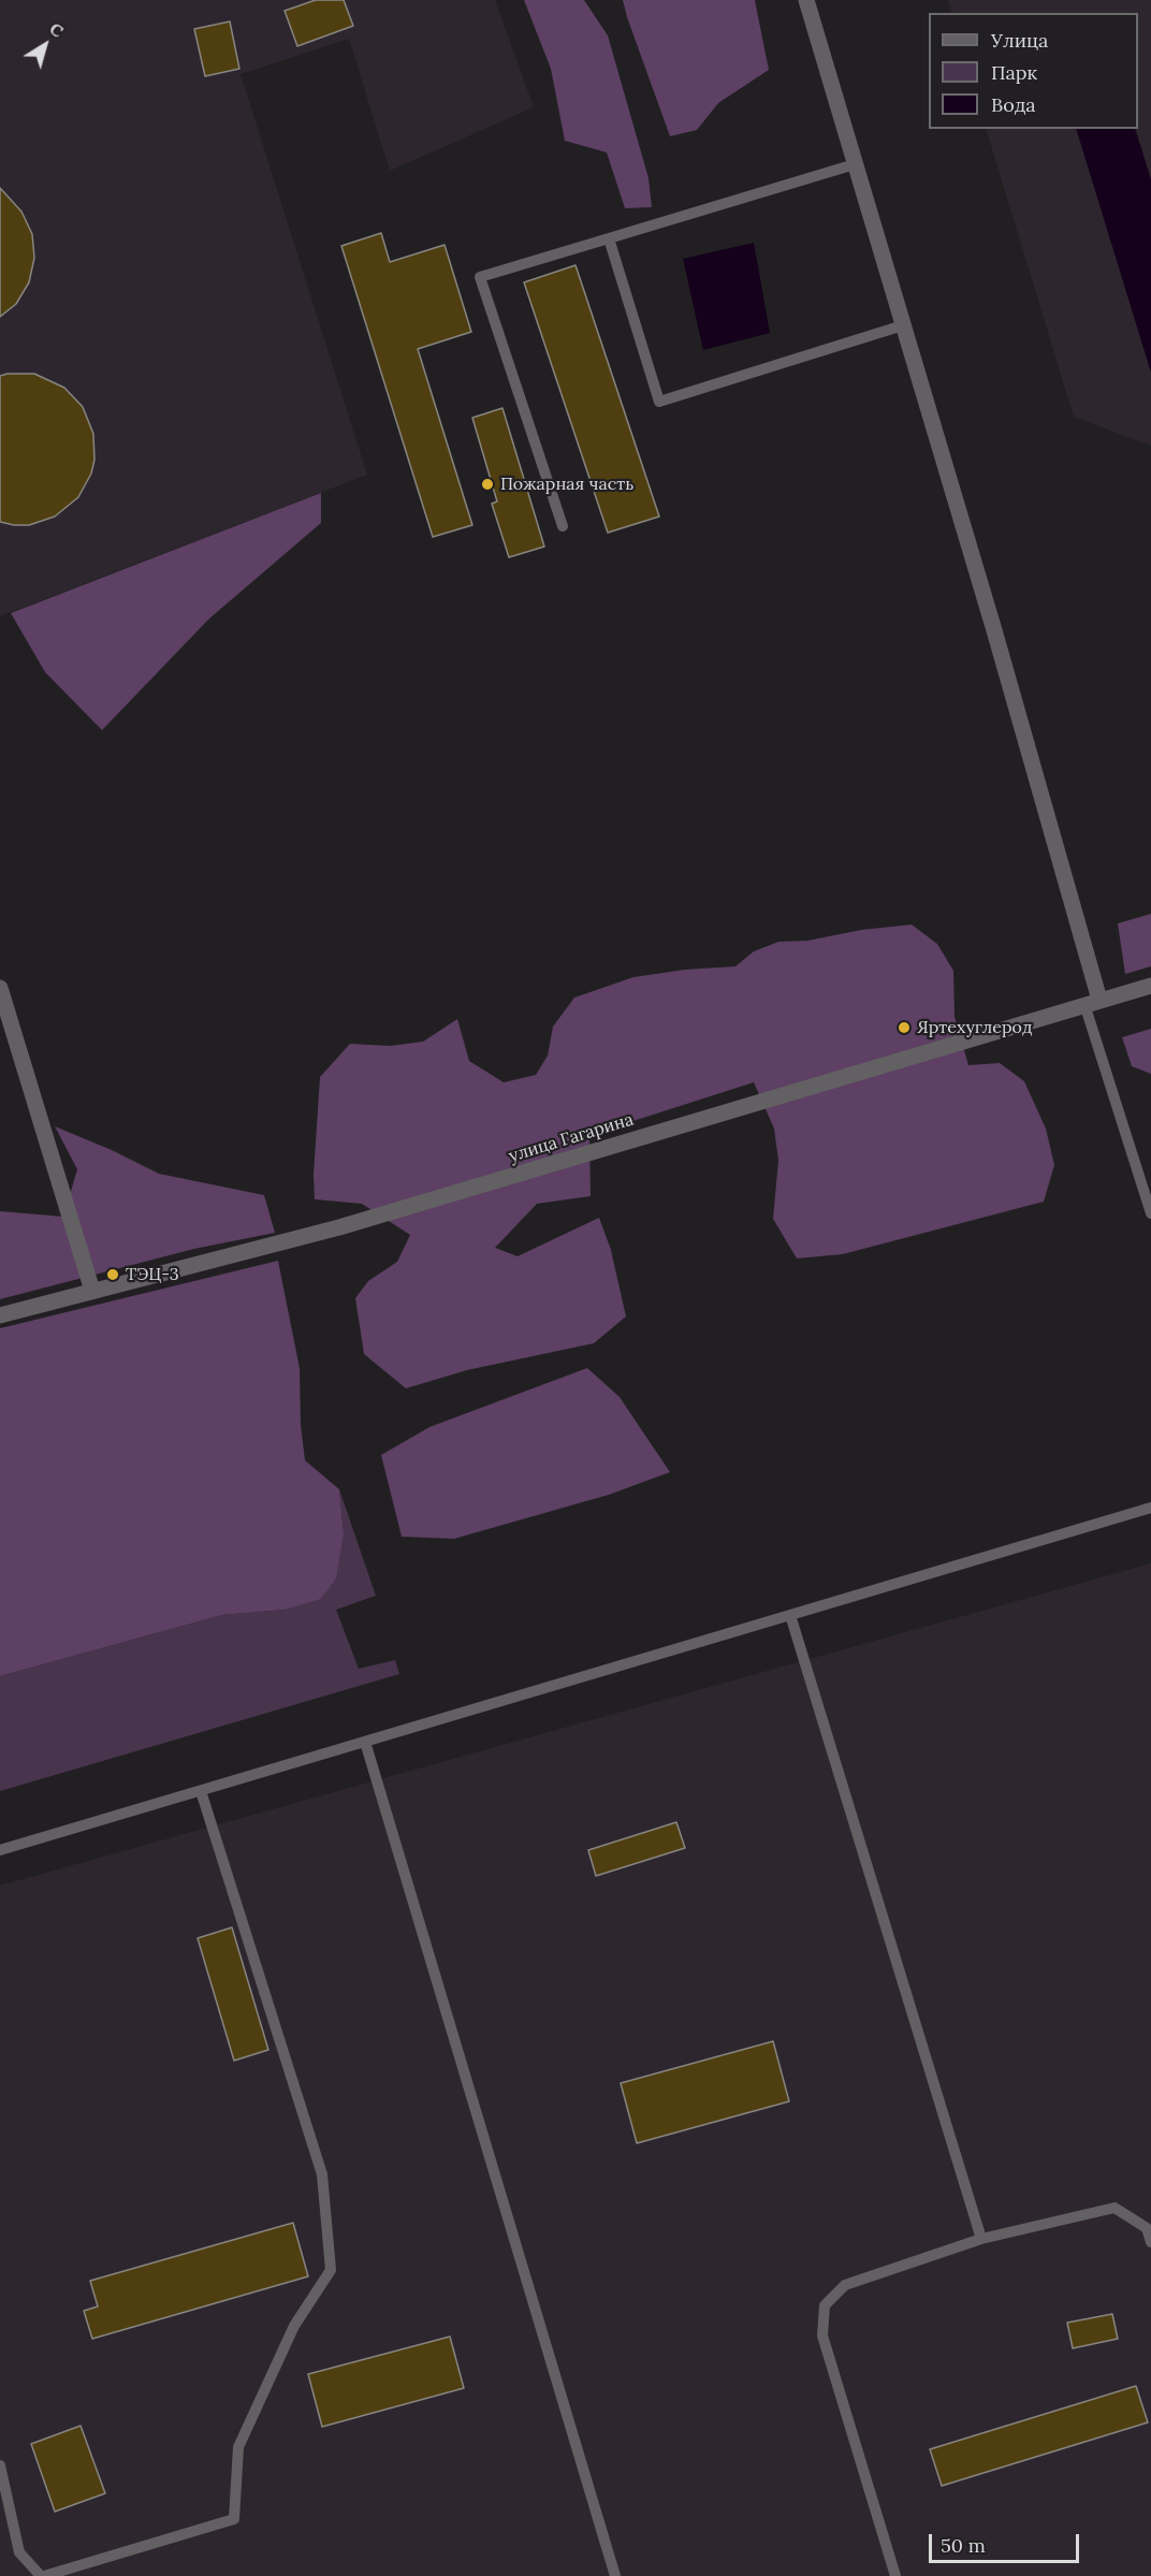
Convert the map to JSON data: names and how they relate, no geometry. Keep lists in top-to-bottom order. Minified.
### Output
{"streets":{"street":["улица Гагарина"]},"places":["Пожарная часть","Яртехуглерод","ТЭЦ-3"],"legend":["Улица","Парк","Вода"],"scale_bar":"50 m","north":"top right"}
